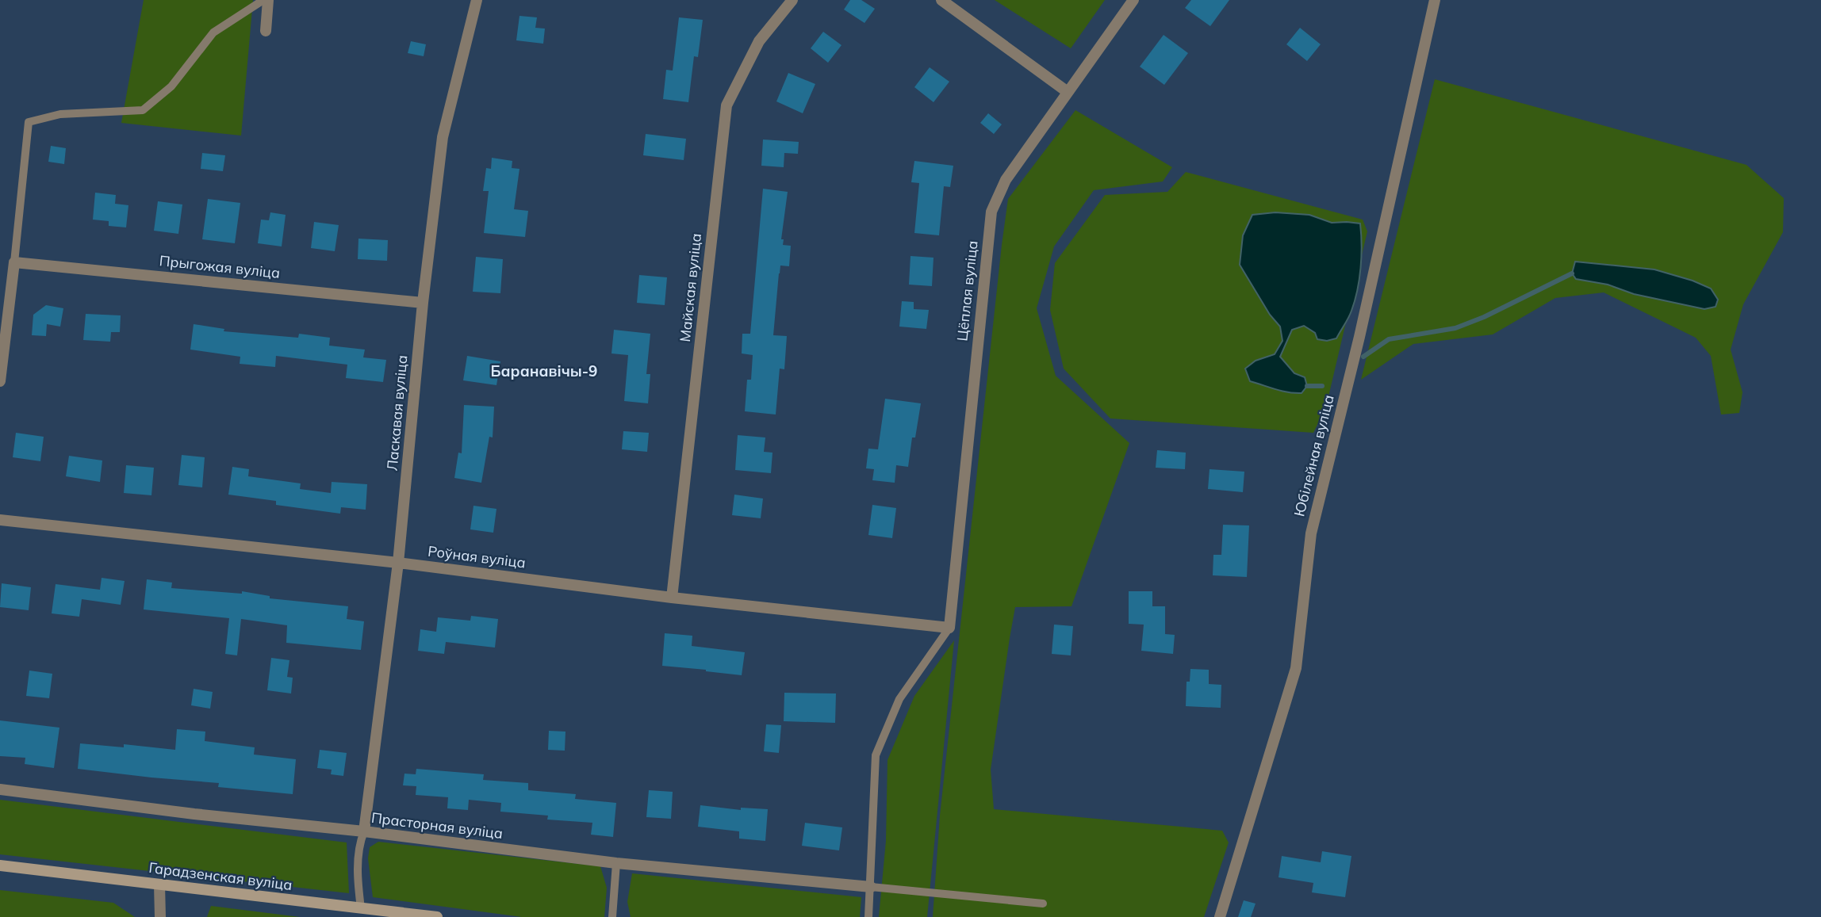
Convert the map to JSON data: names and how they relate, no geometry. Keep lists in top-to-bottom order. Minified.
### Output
{"streets":{"main road":["Гарадзенская вуліца"],"street":["Прыгожая вуліца","Майская вуліца","Цёплая вуліца","Ласкавая вуліца","Юбілейная вуліца","Роўная вуліца","Прасторная вуліца"]},"crossings":[["Прыгожая вуліца","Ласкавая вуліца"],["Майская вуліца","Роўная вуліца"],["Цёплая вуліца","Роўная вуліца"],["Ласкавая вуліца","Роўная вуліца"],["Ласкавая вуліца","Прасторная вуліца"]],"districts":["Баранавічы-9"]}
